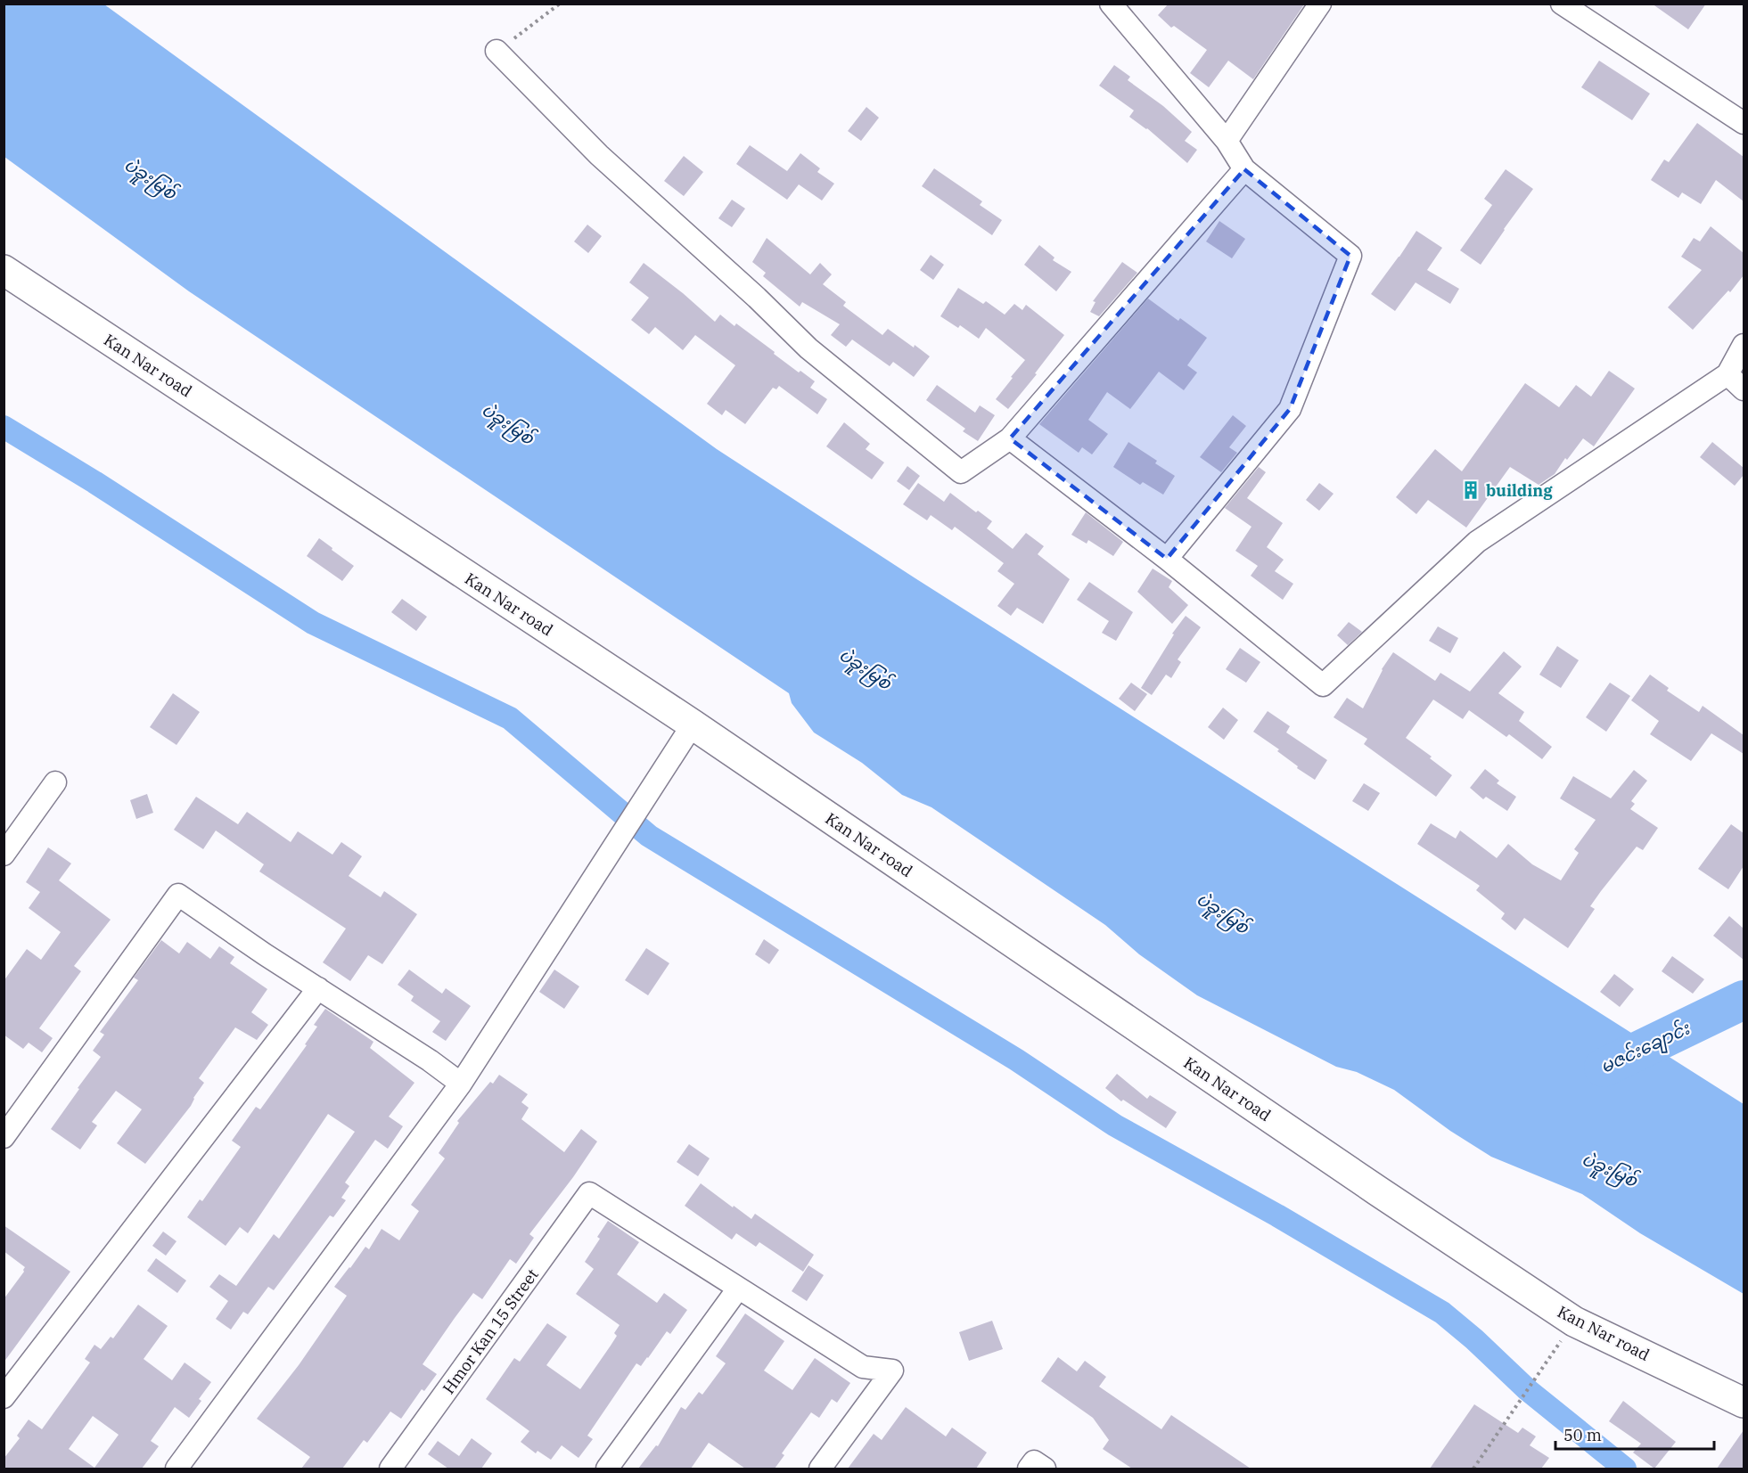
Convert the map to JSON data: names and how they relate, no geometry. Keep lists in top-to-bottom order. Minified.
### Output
{"streets":{"street":["Kan Nar road","Hmor Kan 15 Street"]},"water":["ပဲခူးမြစ်","မဇင်းချောင်း"],"places":{"building":["building"]},"scale_bar":"50 m"}
